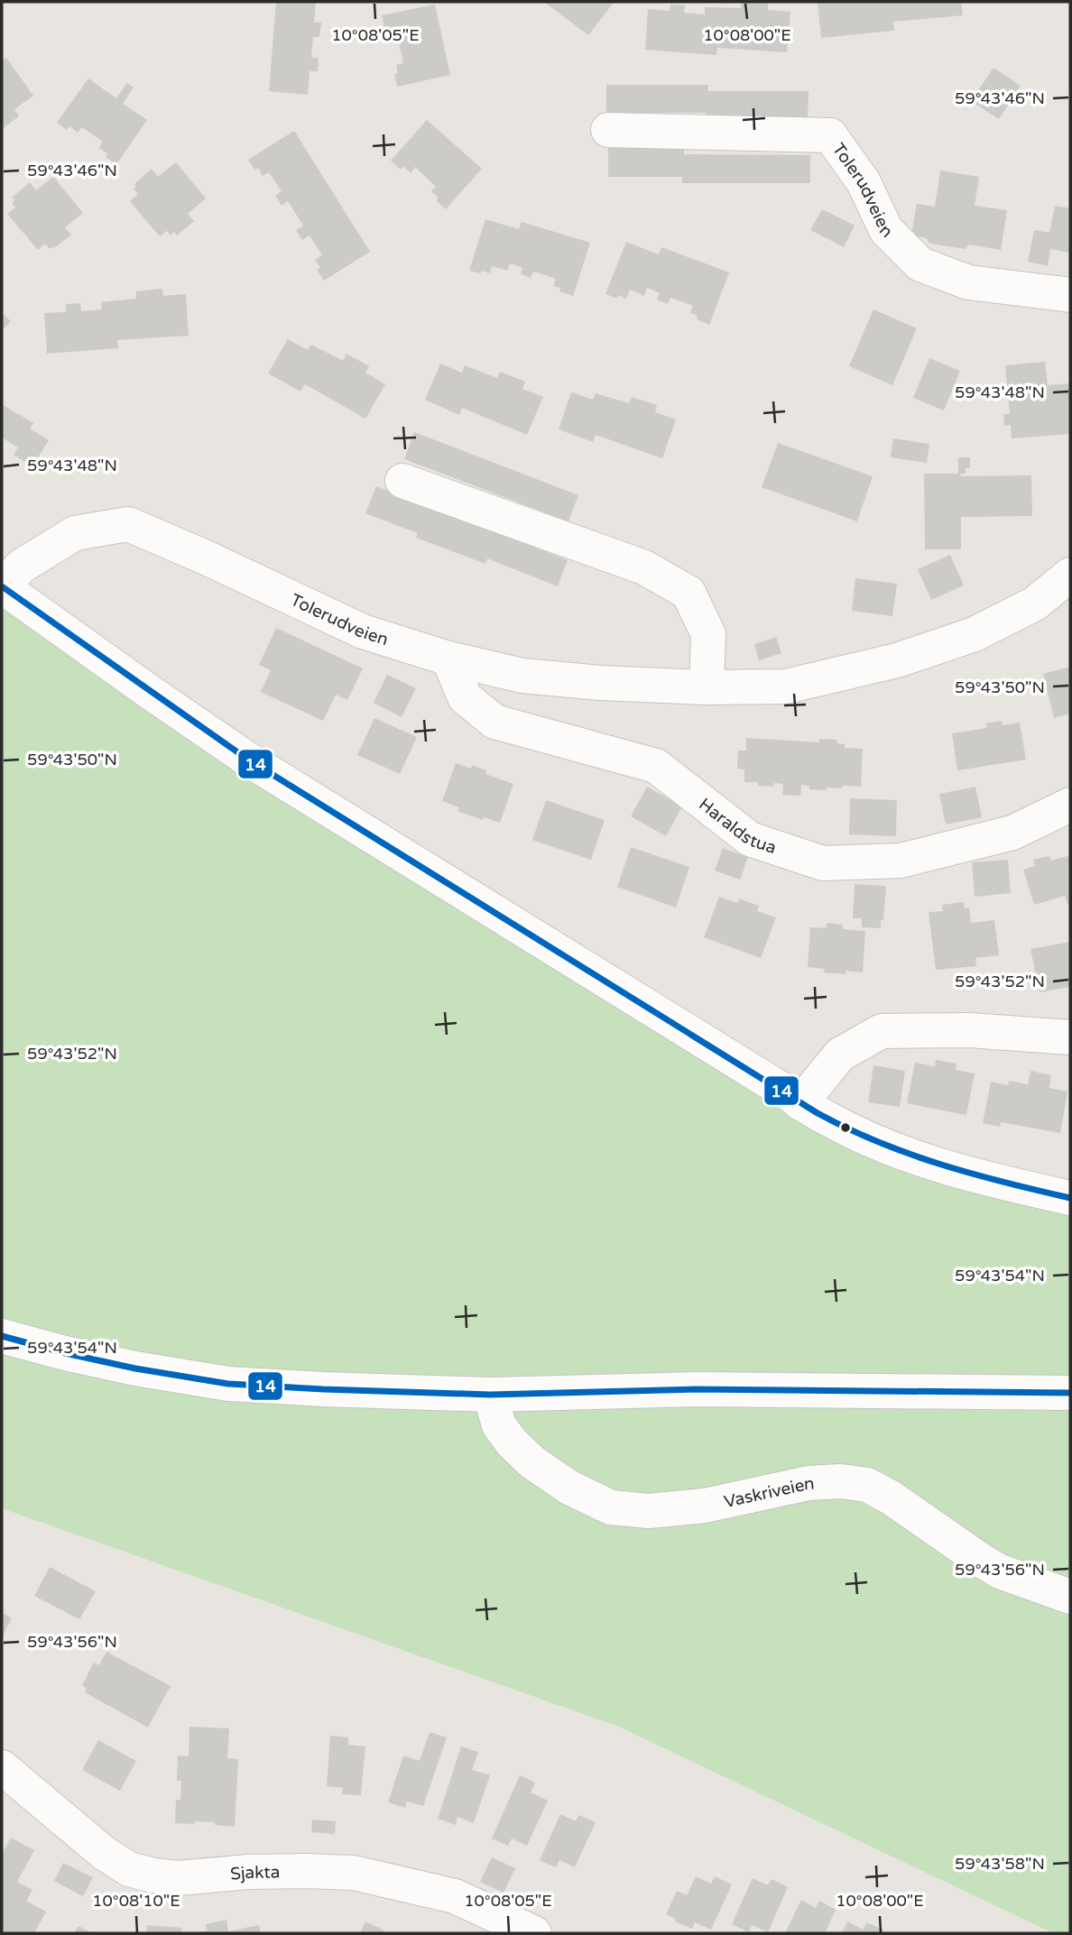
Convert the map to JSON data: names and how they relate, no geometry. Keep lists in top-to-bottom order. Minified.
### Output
{"streets":{"street":["Tolerudveien","Haraldstua","Vaskriveien","Sjakta"]},"crossings":[["Tolerudveien","Haraldstua"]],"lines":["transit line 14"],"coordinates":["10°08'05\"E","10°08'00\"E","59°43'46\"N","59°43'48\"N","59°43'50\"N","59°43'52\"N","59°43'54\"N","59°43'56\"N","59°43'58\"N","10°08'10\"E"]}
